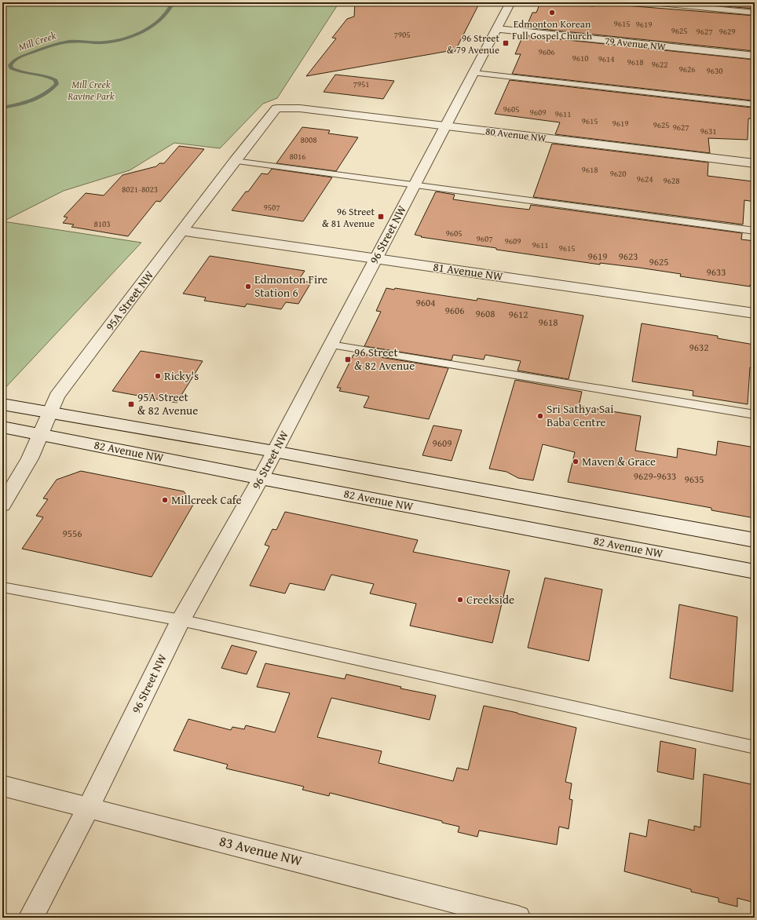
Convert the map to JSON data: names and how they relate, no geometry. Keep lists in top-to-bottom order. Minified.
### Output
{"streets":{"street":["79 Avenue NW","80 Avenue NW","96 Street NW","81 Avenue NW","95A Street NW","82 Avenue NW","83 Avenue NW"]},"crossings":[["79 Avenue NW","96 Street NW"],["80 Avenue NW","96 Street NW"],["80 Avenue NW","95A Street NW"],["96 Street NW","81 Avenue NW"],["96 Street NW","82 Avenue NW"],["96 Street NW","83 Avenue NW"],["81 Avenue NW","95A Street NW"],["95A Street NW","82 Avenue NW"]],"water":["Mill Creek"],"parks":["Mill Creek Ravine Park"],"places":{"other":["Edmonton Korean Full Gospel Church","Edmonton Fire Station 6","Ricky's","Sri Sathya Sai Baba Centre","Maven & Grace","Millcreek Cafe","Creekside"],"transit":["96 Street & 79 Avenue","96 Street & 81 Avenue","96 Street & 82 Avenue","95A Street & 82 Avenue"]},"house_numbers":["9615","9619","9625","9627","9629","7905","9606","9610","9614","9618","9622","9626","9630","7951","9605","9609","9611","9615","9619","9625","9627","9631","8008","8016","9618","9620","9624","9628","8021-8023","9507","8103","9605","9607","9609","9611","9615","9619","9623","9625","9633","9604","9606","9608","9612","9618","9632","9609","9629-9633","9635","9556"]}
